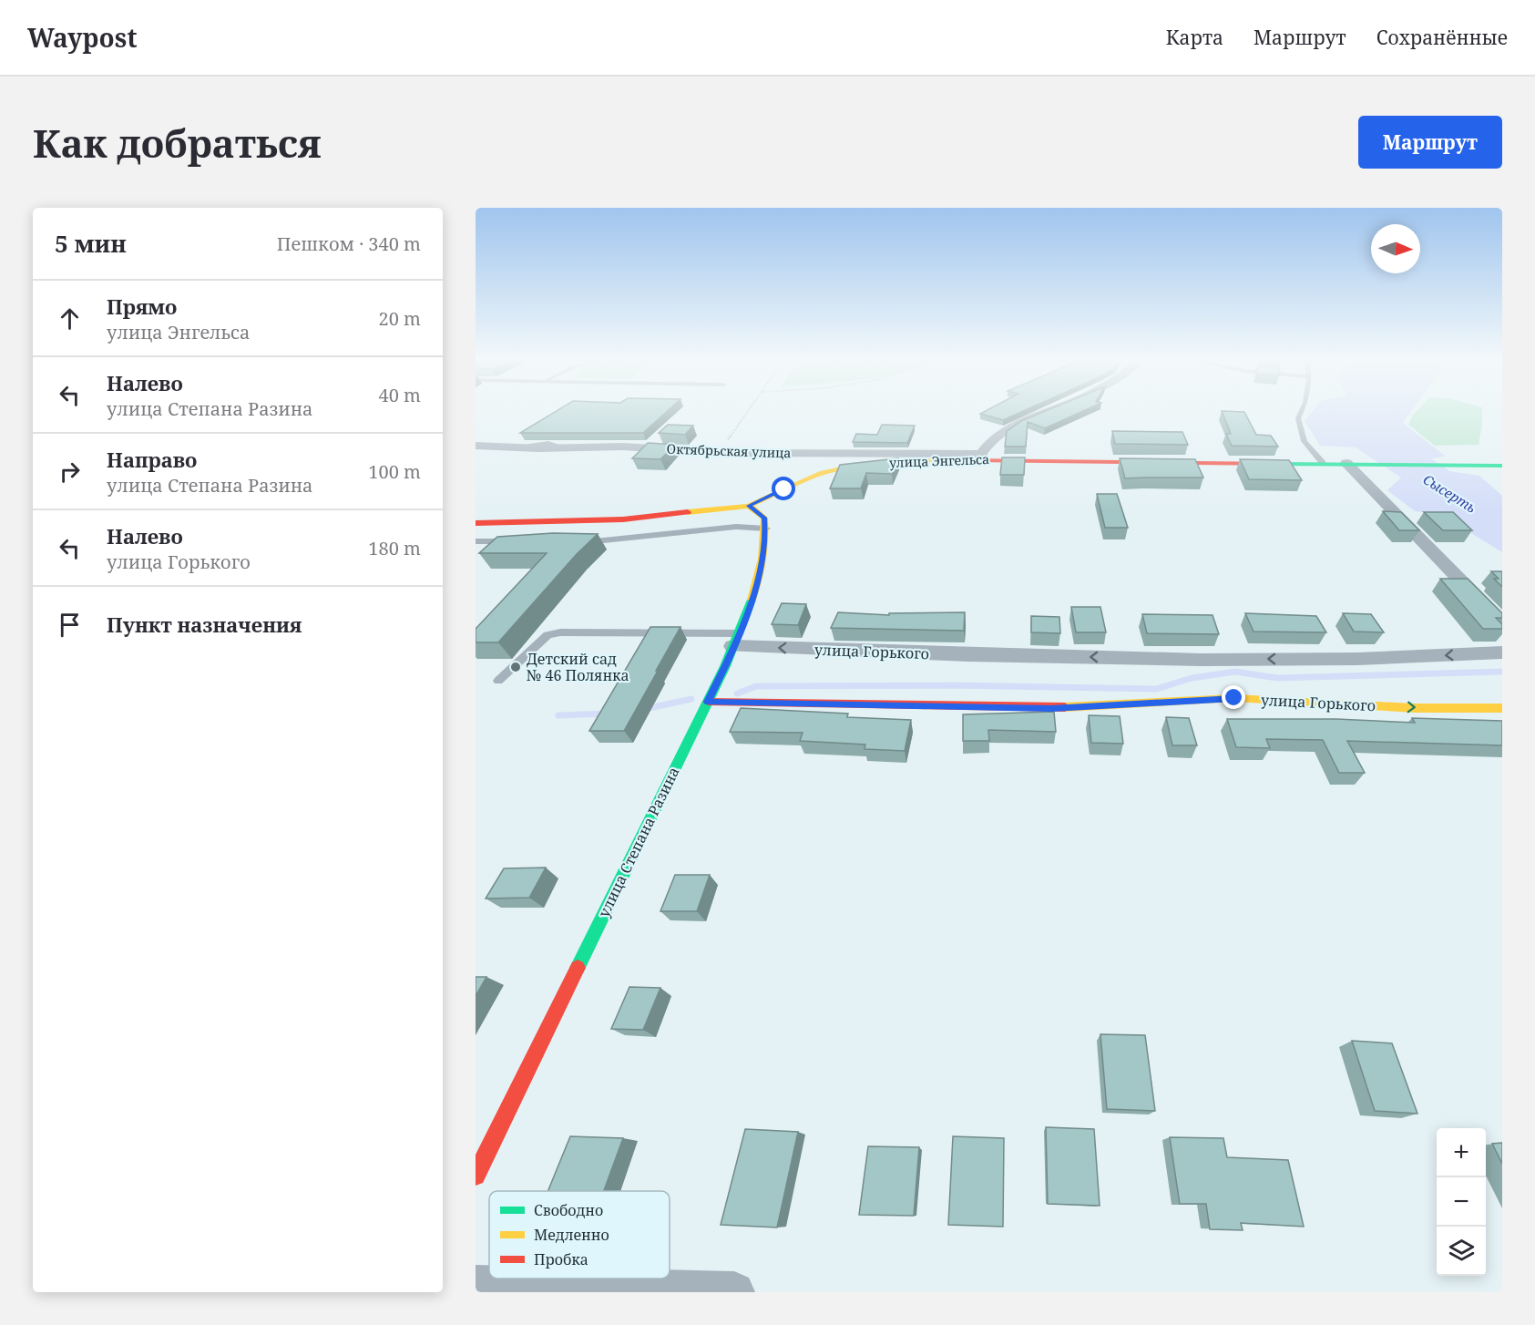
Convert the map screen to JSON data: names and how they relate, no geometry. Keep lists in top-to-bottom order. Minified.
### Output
{"streets":{"street":["Октябрьская улица","улица Энгельса","улица Горького","улица Степана Разина"]},"crossings":[["Октябрьская улица","улица Энгельса"],["улица Горького","улица Степана Разина"]],"water":["Сысерть"],"places":["Детский сад № 46 Полянка"],"legend":["Свободно","Медленно","Пробка"],"north":"right","page":{"header":"Waypost","nav":["Карта","Маршрут","Сохранённые"],"buttons":"Маршрут","title":"Как добраться","heading":["5 мин","Пешком · 340 m"],"list":[["Прямо","улица Энгельса","20 m"],["Налево","улица Степана Разина","40 m"],["Направо","улица Степана Разина","100 m"],["Налево","улица Горького","180 m"],"Пункт назначения"],"map_buttons":["+","−"]}}
